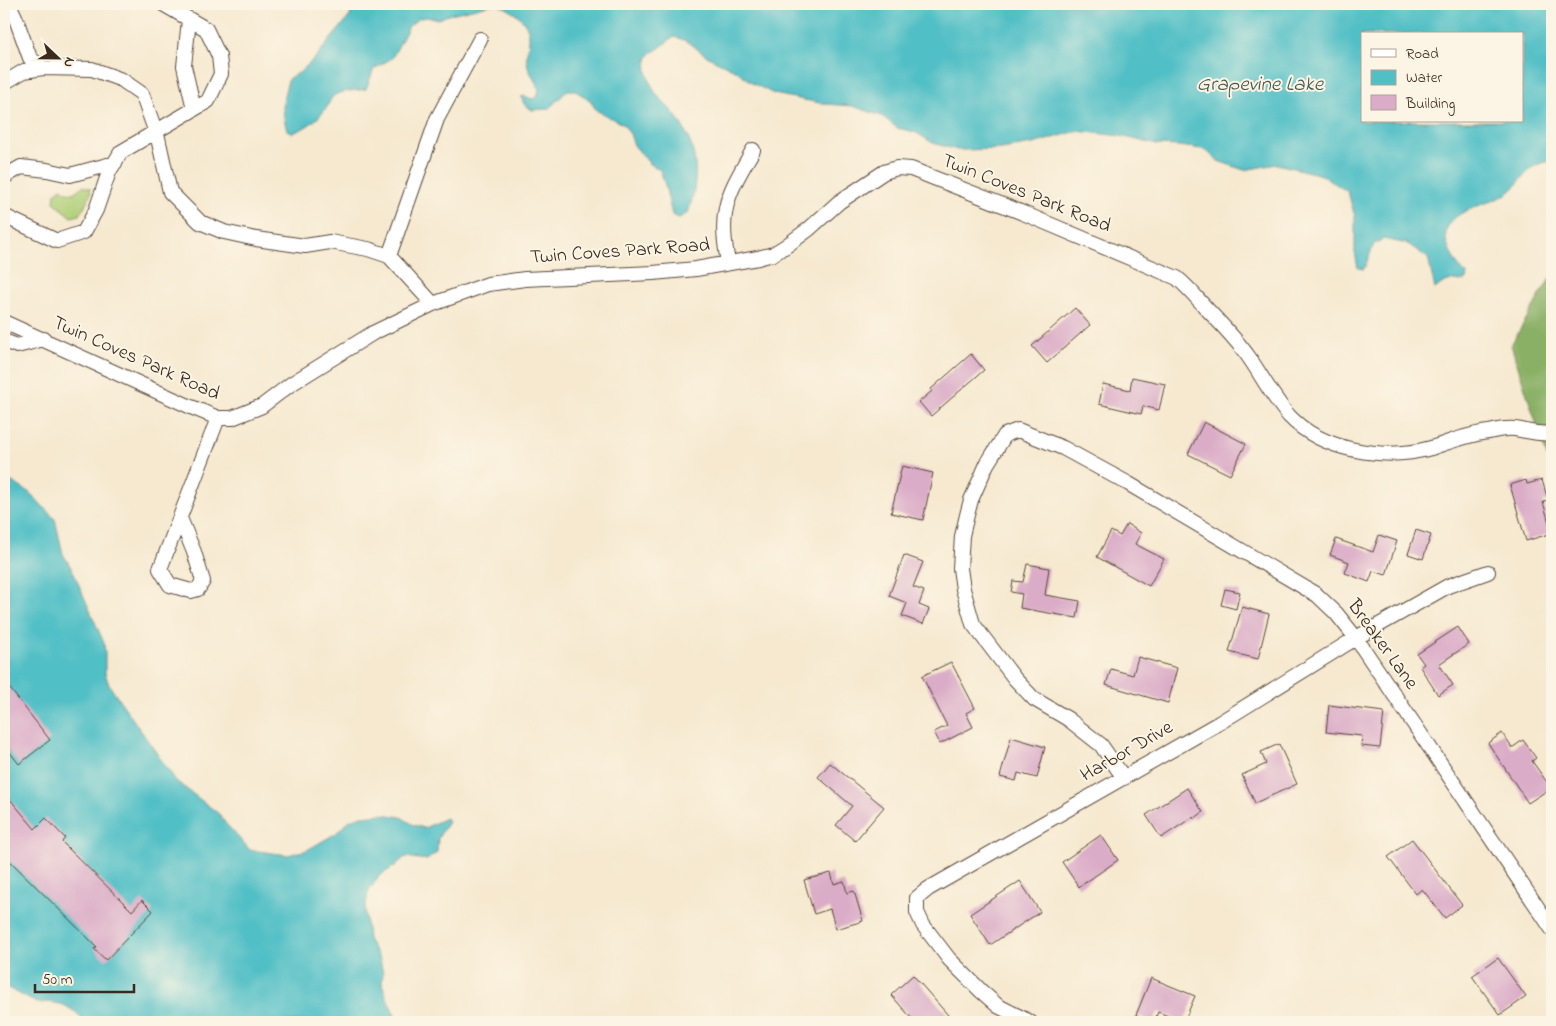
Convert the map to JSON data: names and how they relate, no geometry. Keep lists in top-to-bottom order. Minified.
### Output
{"streets":{"street":["Twin Coves Park Road","Breaker Lane","Harbor Drive"]},"crossings":[["Breaker Lane","Harbor Drive"]],"water":["Grapevine Lake"],"legend":["Road","Water","Building"],"scale_bar":"50 m","north":"right"}
